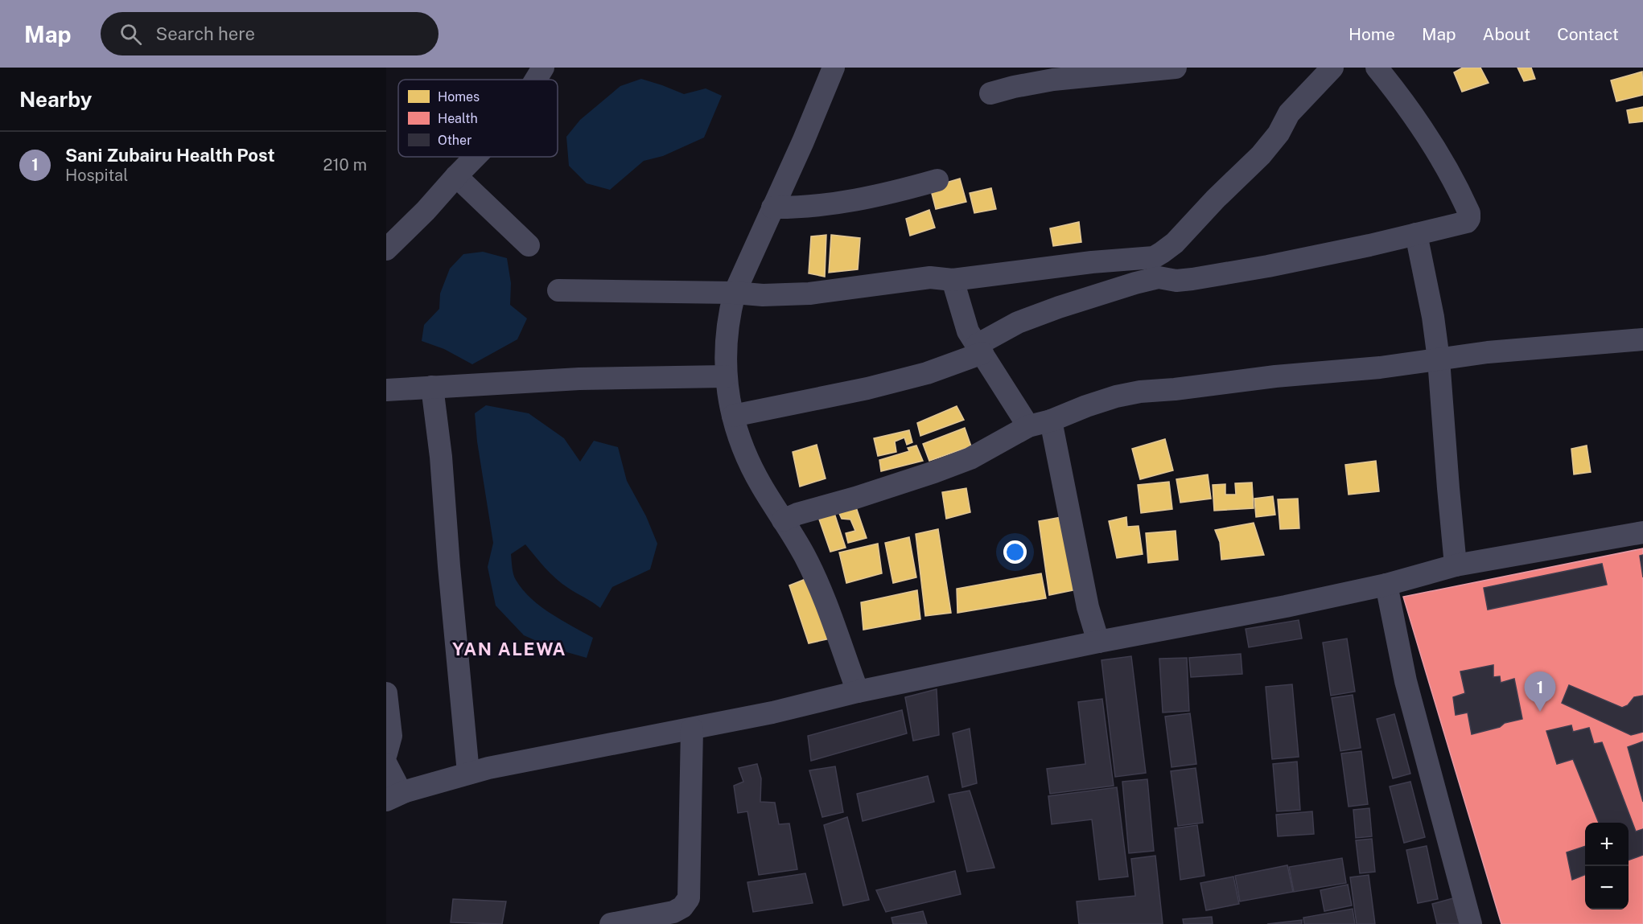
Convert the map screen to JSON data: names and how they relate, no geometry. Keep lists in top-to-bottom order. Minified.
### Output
{"districts":["YAN ALEWA"],"legend":["Homes","Health","Other"],"page":{"header":"Map","search":"Search here","nav":["Home","Map","About","Contact"],"heading":"Nearby","list":[{"mark":"1","name":"Sani Zubairu Health Post","note":"Hospital","value":"210 m"}],"pins":"1","map_buttons":["+","−"]}}
